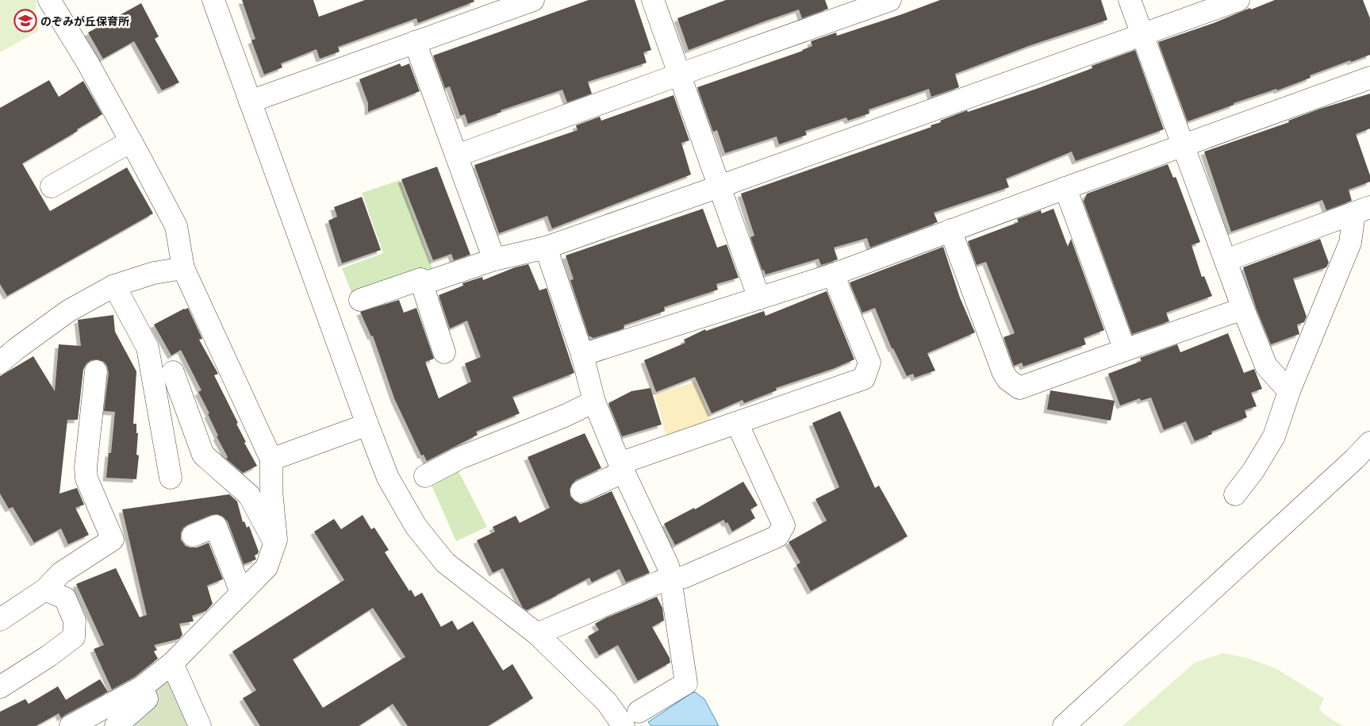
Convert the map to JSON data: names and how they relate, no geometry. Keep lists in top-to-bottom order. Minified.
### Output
{"places":{"school or university":["のぞみが丘保育所"]}}
